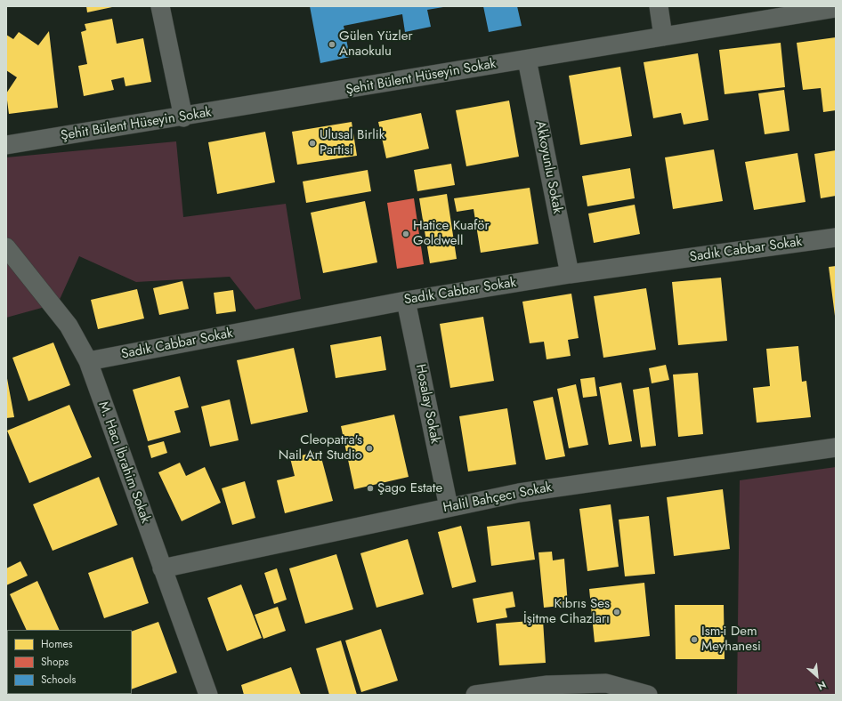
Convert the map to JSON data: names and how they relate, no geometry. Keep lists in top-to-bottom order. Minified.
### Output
{"streets":{"street":["Şehit Bülent Hüseyin Sokak","Akkoyunlu Sokak","Sadık Cabbar Sokak","Hosalay Sokak","M. Hacı İbrahim Sokak","Halil Bahçecı Sokak"]},"crossings":[["Şehit Bülent Hüseyin Sokak","Akkoyunlu Sokak"],["Akkoyunlu Sokak","Sadık Cabbar Sokak"],["Sadık Cabbar Sokak","Hosalay Sokak"],["Sadık Cabbar Sokak","M. Hacı İbrahim Sokak"],["Hosalay Sokak","Halil Bahçecı Sokak"],["M. Hacı İbrahim Sokak","Halil Bahçecı Sokak"]],"places":["Gülen Yüzler Anaokulu","Ulusal Birlik Partisi","Hatice Kuaför Goldwell","Cleopatra's Nail Art Studio","Şago Estate","Kıbrıs Ses İşitme Cihazları","Ism-i Dem Meyhanesi"],"legend":["Homes","Shops","Schools"],"north":"bottom right"}
